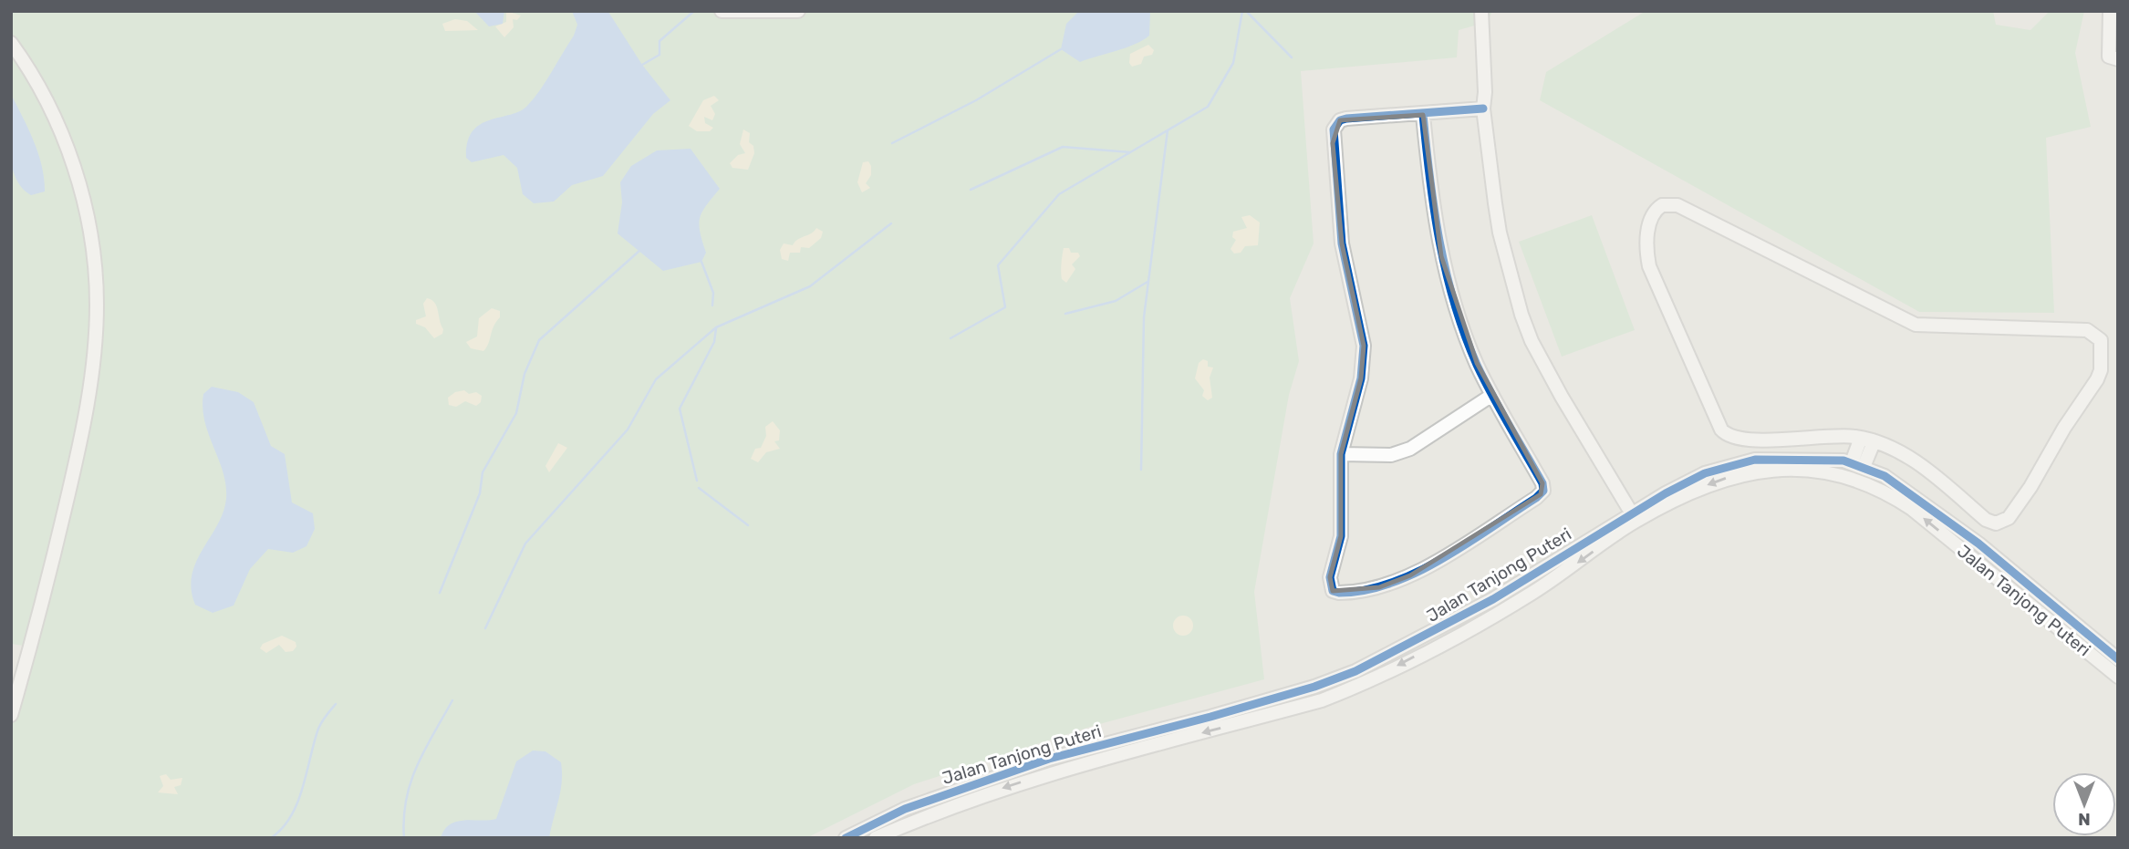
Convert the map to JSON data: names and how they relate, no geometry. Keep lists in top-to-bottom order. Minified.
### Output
{"streets":{"street":["Jalan Tanjong Puteri"]},"north":"bottom"}
